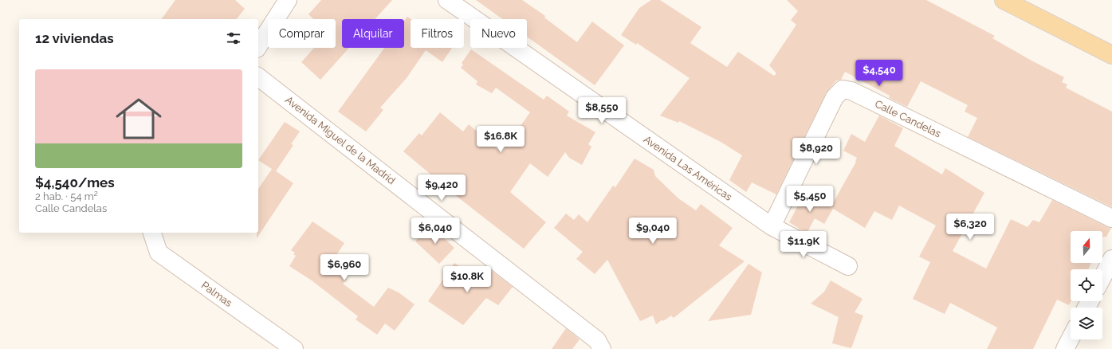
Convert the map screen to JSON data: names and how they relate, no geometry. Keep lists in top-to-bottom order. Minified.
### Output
{"streets":{"street":["Calle Candelas","Avenida Miguel de la Madrid","Avenida Las Américas","Palmas"]},"crossings":[["Calle Candelas","Avenida Las Américas"]],"north":"top","page":{"chip":["Comprar","Alquilar","Filtros","Nuevo"],"heading":"12 viviendas","list":[{"name":"$4,540/mes","note":"2 hab. · 54 m² · Calle Candelas"}],"price":["$4,540","$8,550","$16.8K","$8,920","$9,420","$5,450","$6,320","$6,040","$9,040","$11.9K","$6,960","$10.8K"]}}
